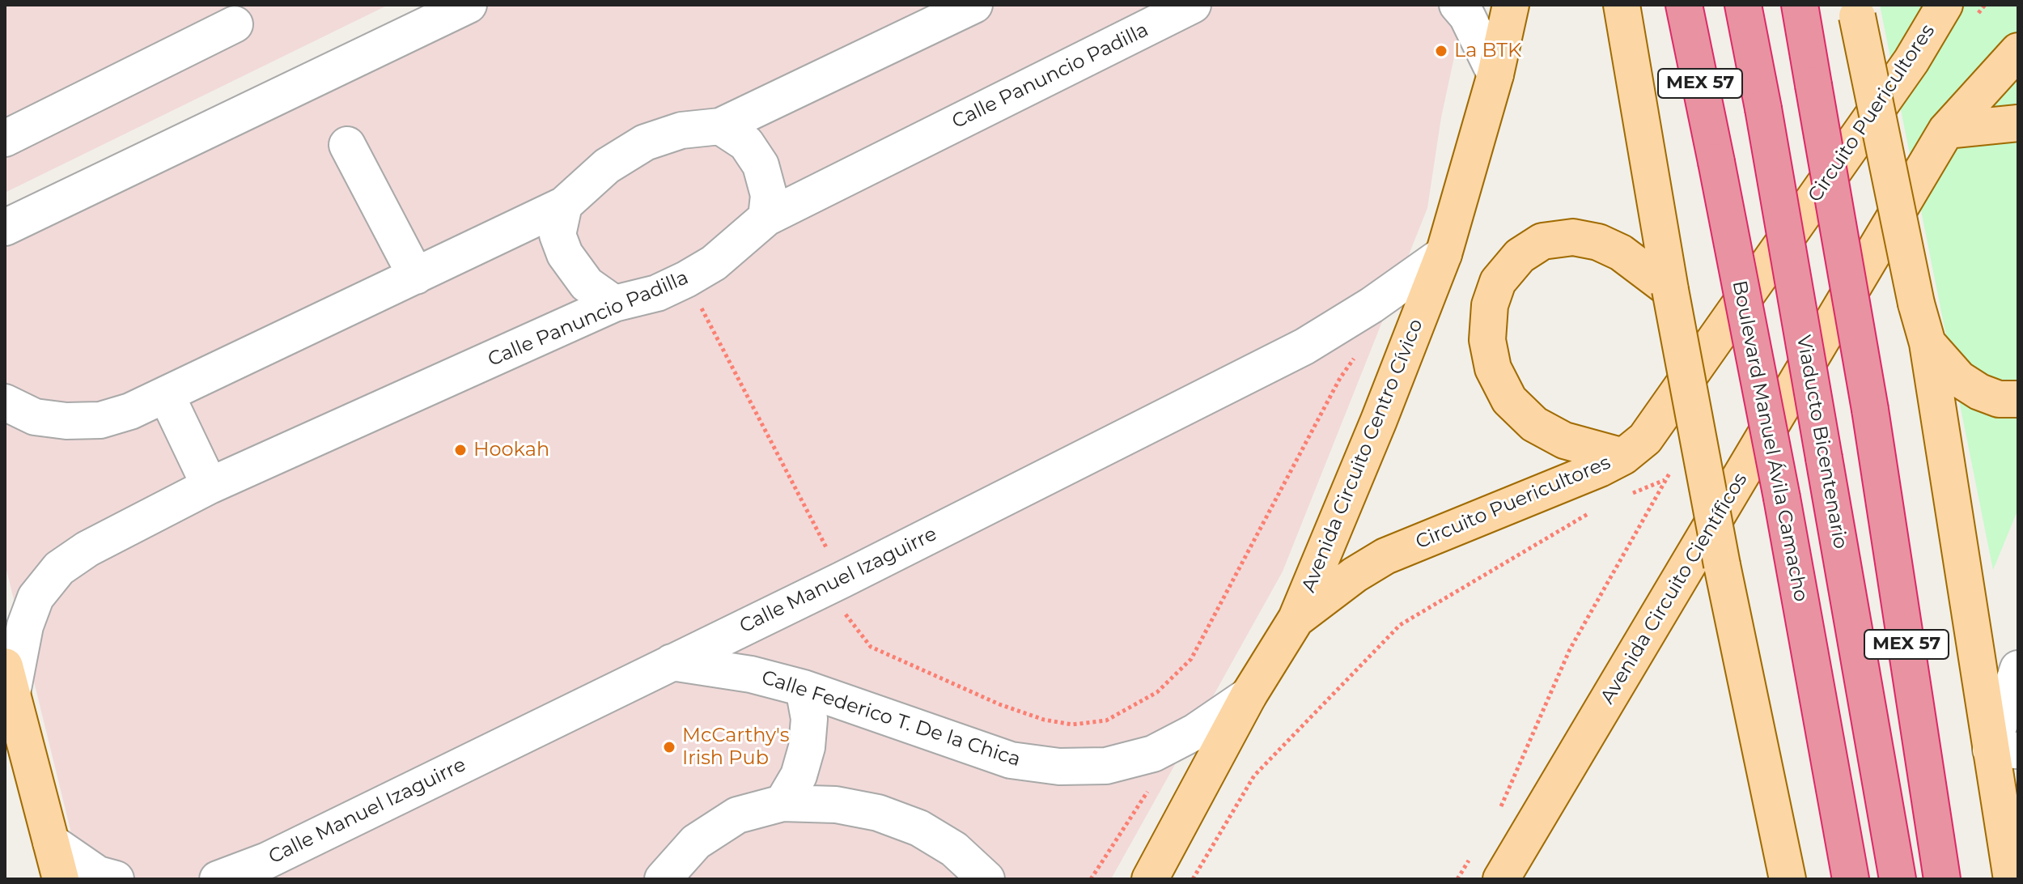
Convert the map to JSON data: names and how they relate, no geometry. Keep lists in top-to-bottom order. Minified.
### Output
{"streets":{"highway":["MEX 57","Boulevard Manuel Ávila Camacho","Viaducto Bicentenario"],"main road":["Circuito Puericultores","Avenida Circuito Centro Cívico","Avenida Circuito Científicos"],"street":["Calle Panuncio Padilla","Calle Manuel Izaguirre","Calle Federico T. De la Chica"]},"crossings":[["Circuito Puericultores","Avenida Circuito Centro Cívico"],["Avenida Circuito Centro Cívico","Calle Manuel Izaguirre"],["Avenida Circuito Centro Cívico","Calle Federico T. De la Chica"],["Calle Manuel Izaguirre","Calle Federico T. De la Chica"]],"places":["La BTK","Hookah","McCarthy's Irish Pub"]}
